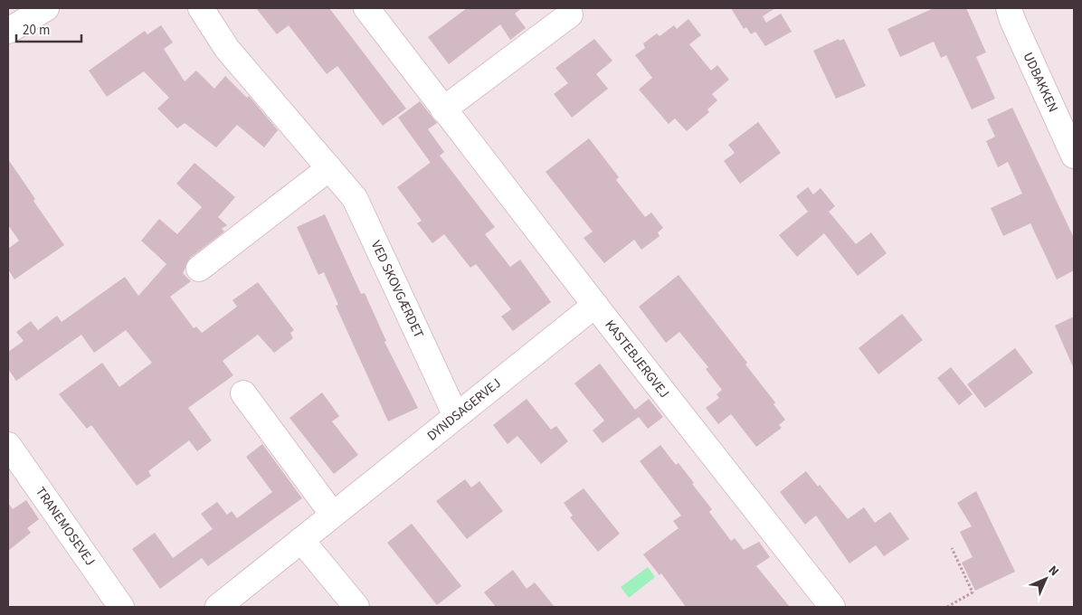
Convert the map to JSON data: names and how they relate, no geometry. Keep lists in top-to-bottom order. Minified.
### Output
{"streets":{"street":["UDBAKKEN","VED SKOVGÆRDET","KASTEBJERGVEJ","DYNDSAGERVEJ","TRANEMOSEVEJ"]},"crossings":[["VED SKOVGÆRDET","DYNDSAGERVEJ"],["KASTEBJERGVEJ","DYNDSAGERVEJ"]],"scale_bar":"20 m","north":"top right"}
